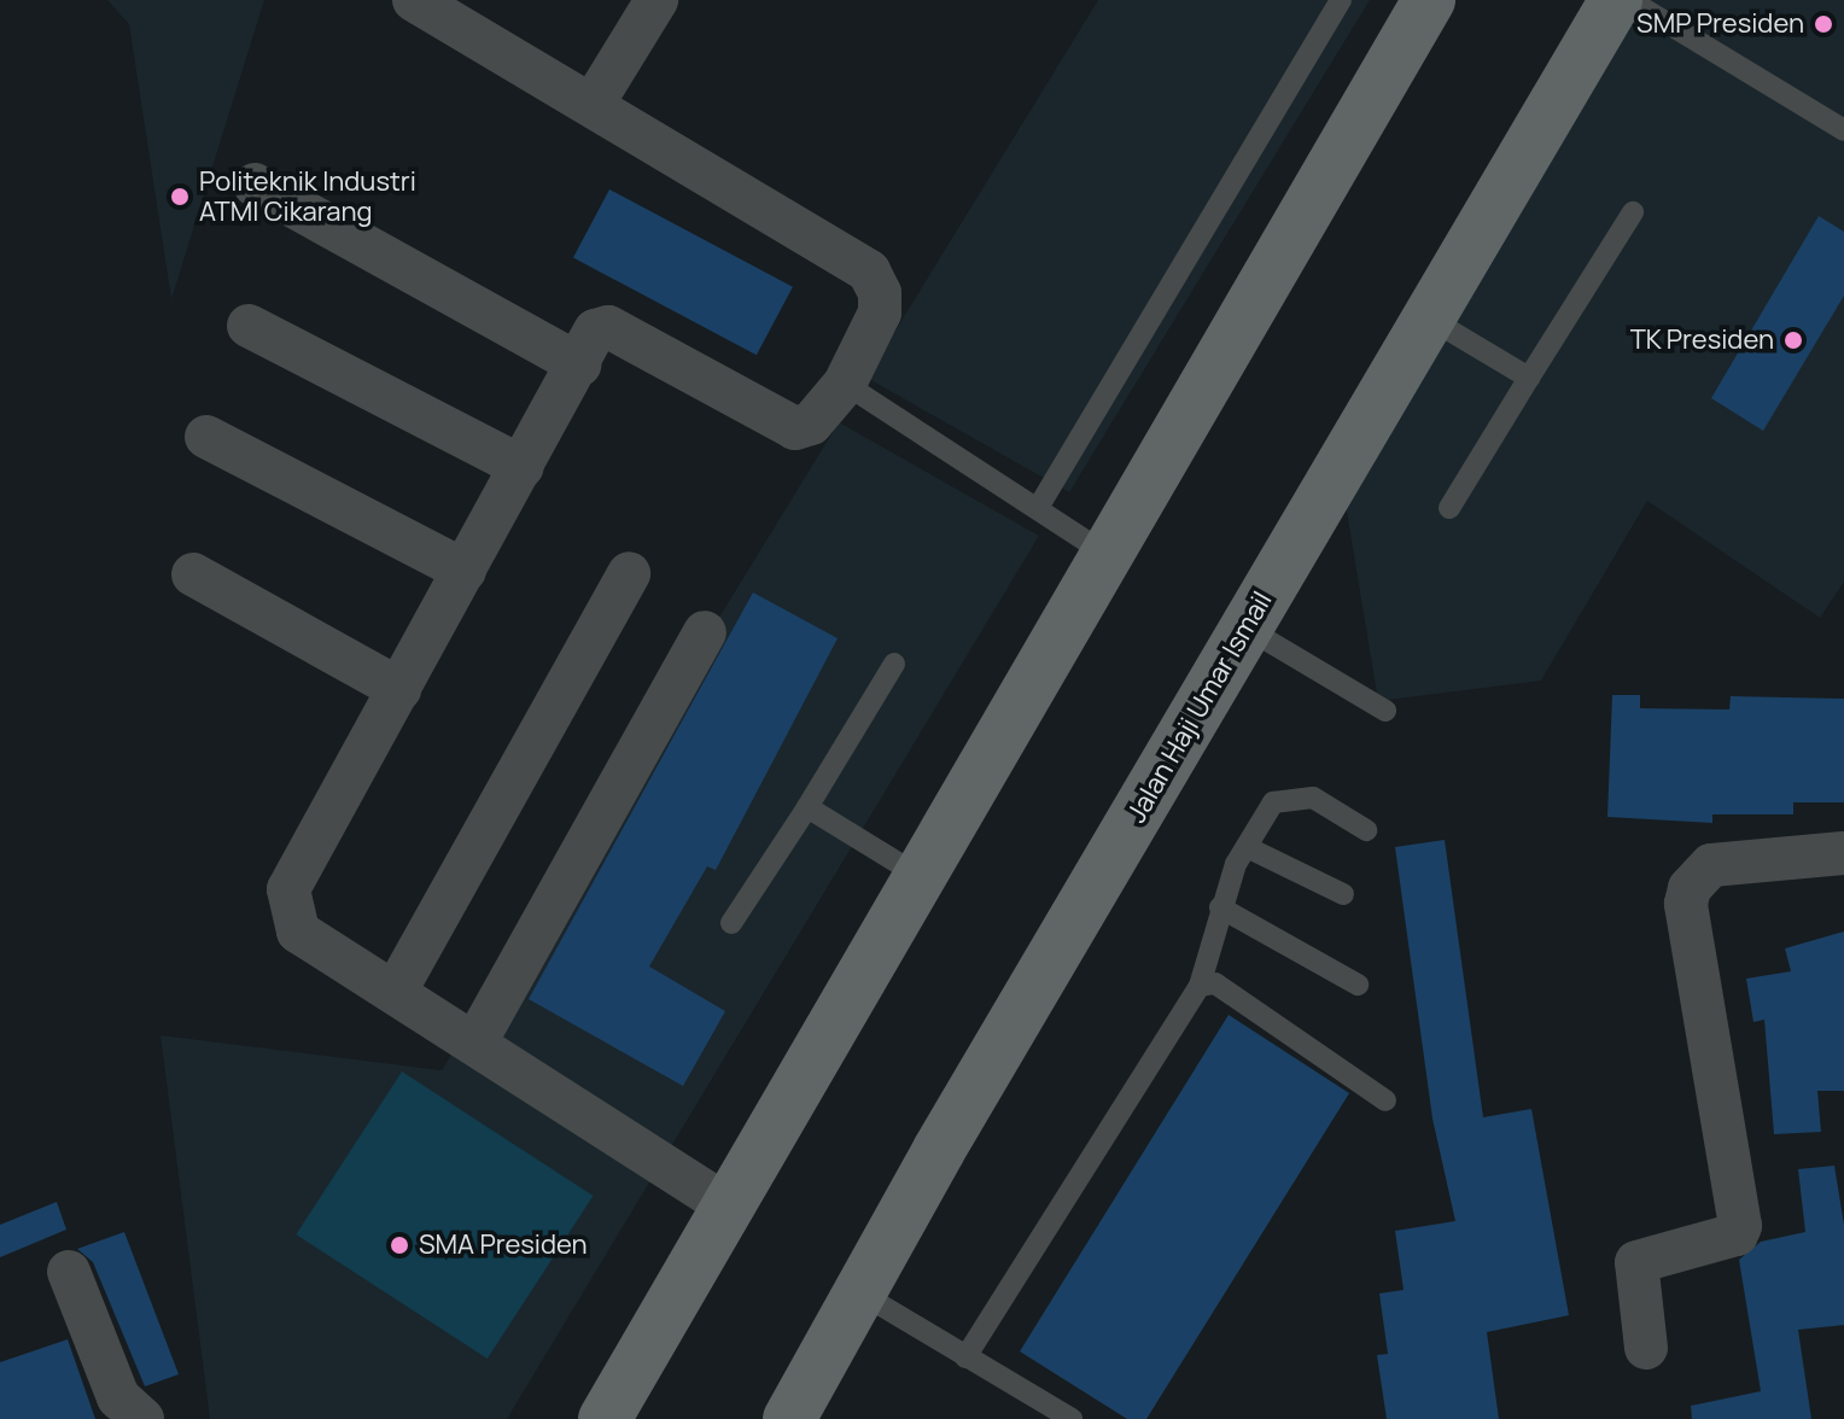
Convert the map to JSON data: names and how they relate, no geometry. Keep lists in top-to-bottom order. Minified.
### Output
{"streets":{"main road":["Jalan Haji Umar Ismail"]},"places":["SMP Presiden","Politeknik Industri ATMI Cikarang","TK Presiden","SMA Presiden"]}
